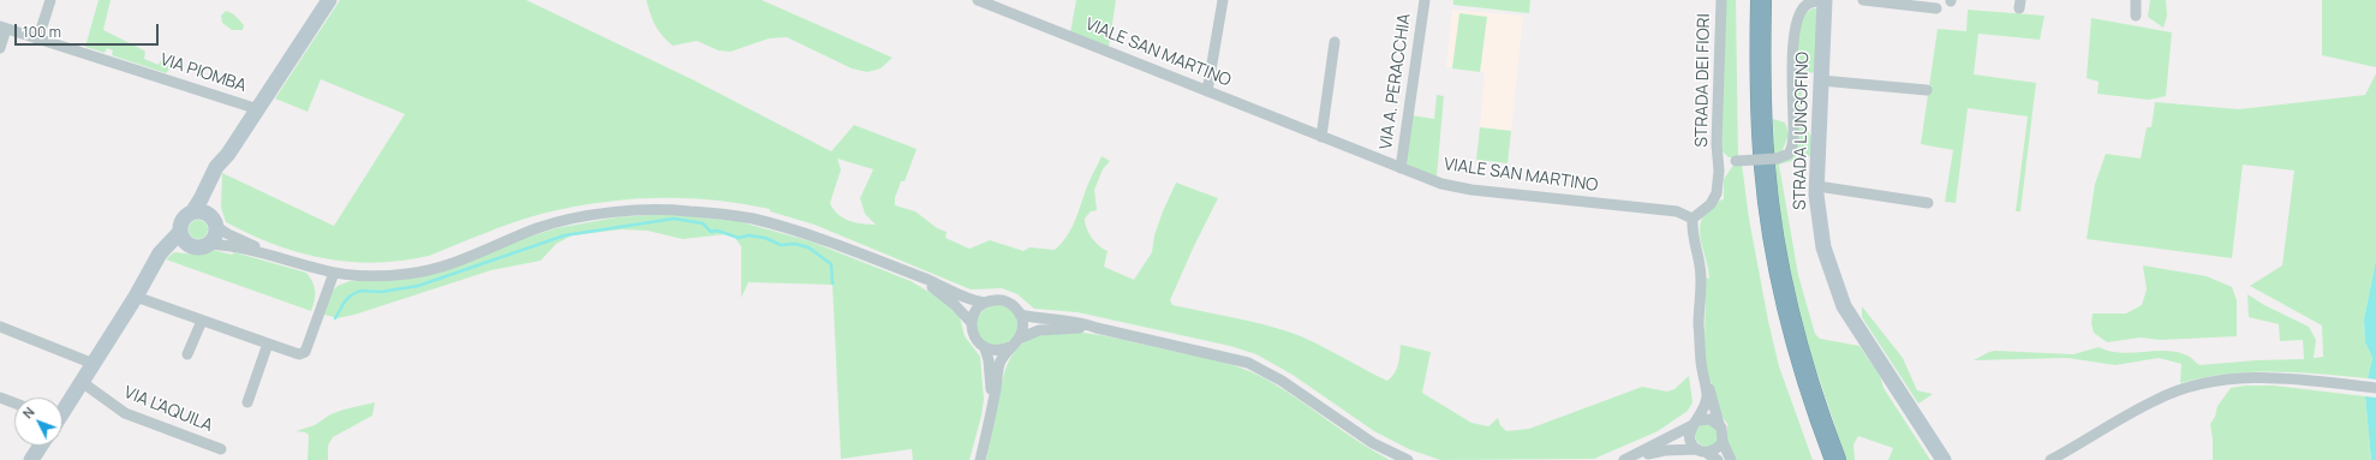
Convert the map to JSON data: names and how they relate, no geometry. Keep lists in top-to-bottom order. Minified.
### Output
{"streets":{"main road":["STRADA LUNGOFINO"],"street":["VIALE SAN MARTINO","VIA PIOMBA","STRADA DEI FIORI","VIA A. PERACCHIA","VIA L'AQUILA"]},"crossings":[["VIALE SAN MARTINO","VIA A. PERACCHIA"]],"scale_bar":"100 m","north":"top left"}
